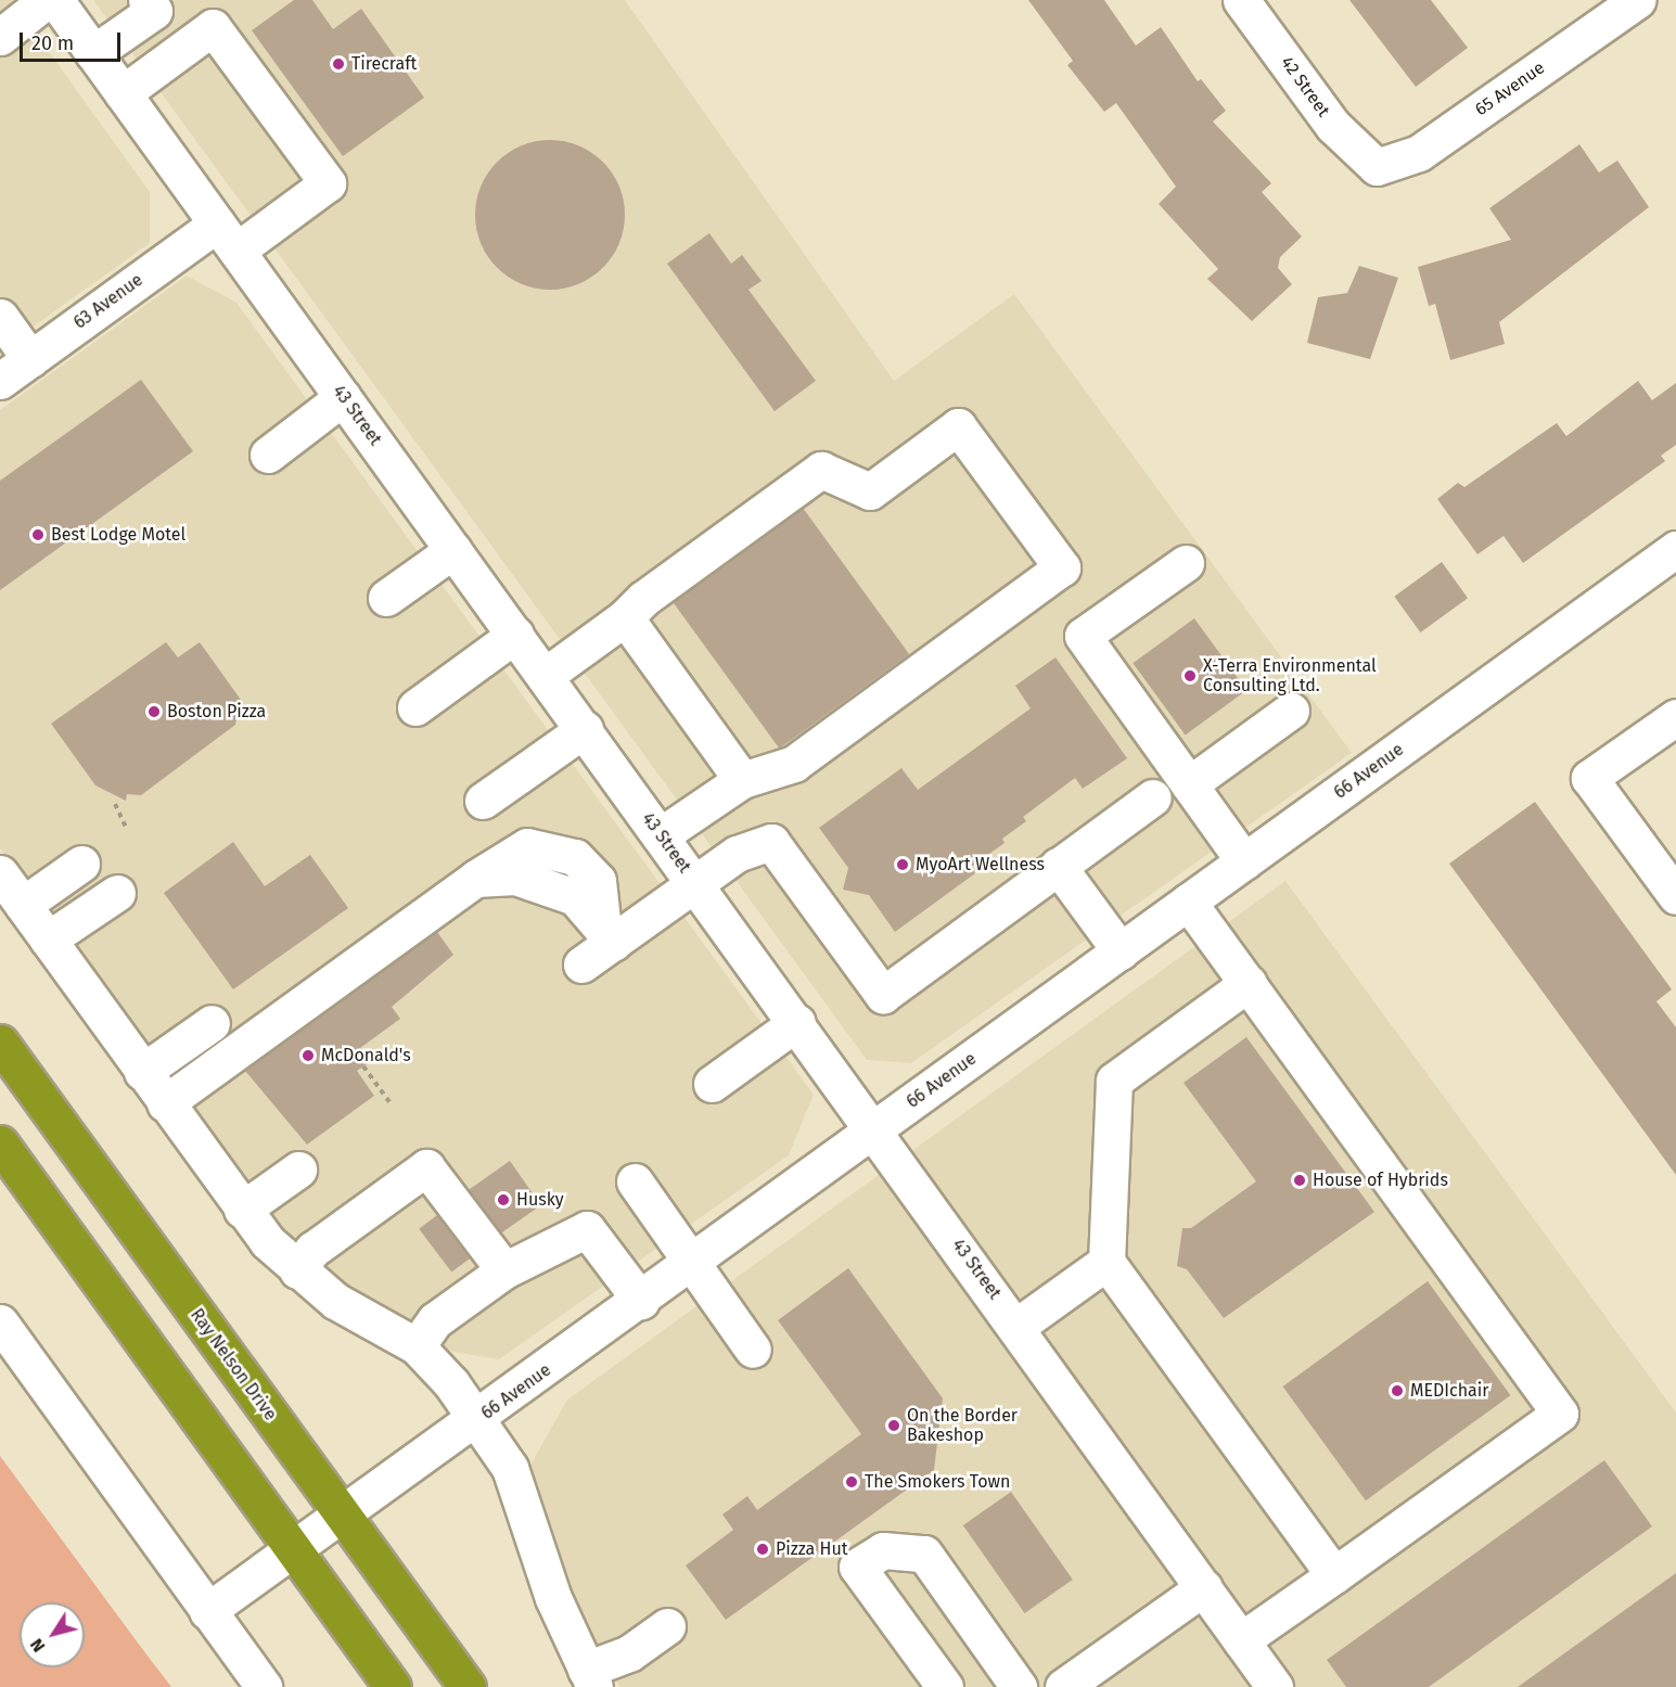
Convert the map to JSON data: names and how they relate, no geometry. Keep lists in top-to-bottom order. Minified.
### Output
{"streets":{"highway":["Ray Nelson Drive"],"street":["42 Street","65 Avenue","63 Avenue","43 Street","66 Avenue"]},"crossings":[["42 Street","65 Avenue"],["63 Avenue","43 Street"],["43 Street","66 Avenue"],["66 Avenue","Ray Nelson Drive"]],"places":["Tirecraft","Best Lodge Motel","X-Terra Environmental Consulting Ltd.","Boston Pizza","MyoArt Wellness","McDonald's","House of Hybrids","Husky","MEDIchair","On the Border Bakeshop","The Smokers Town","Pizza Hut"],"scale_bar":"20 m","north":"bottom left"}
